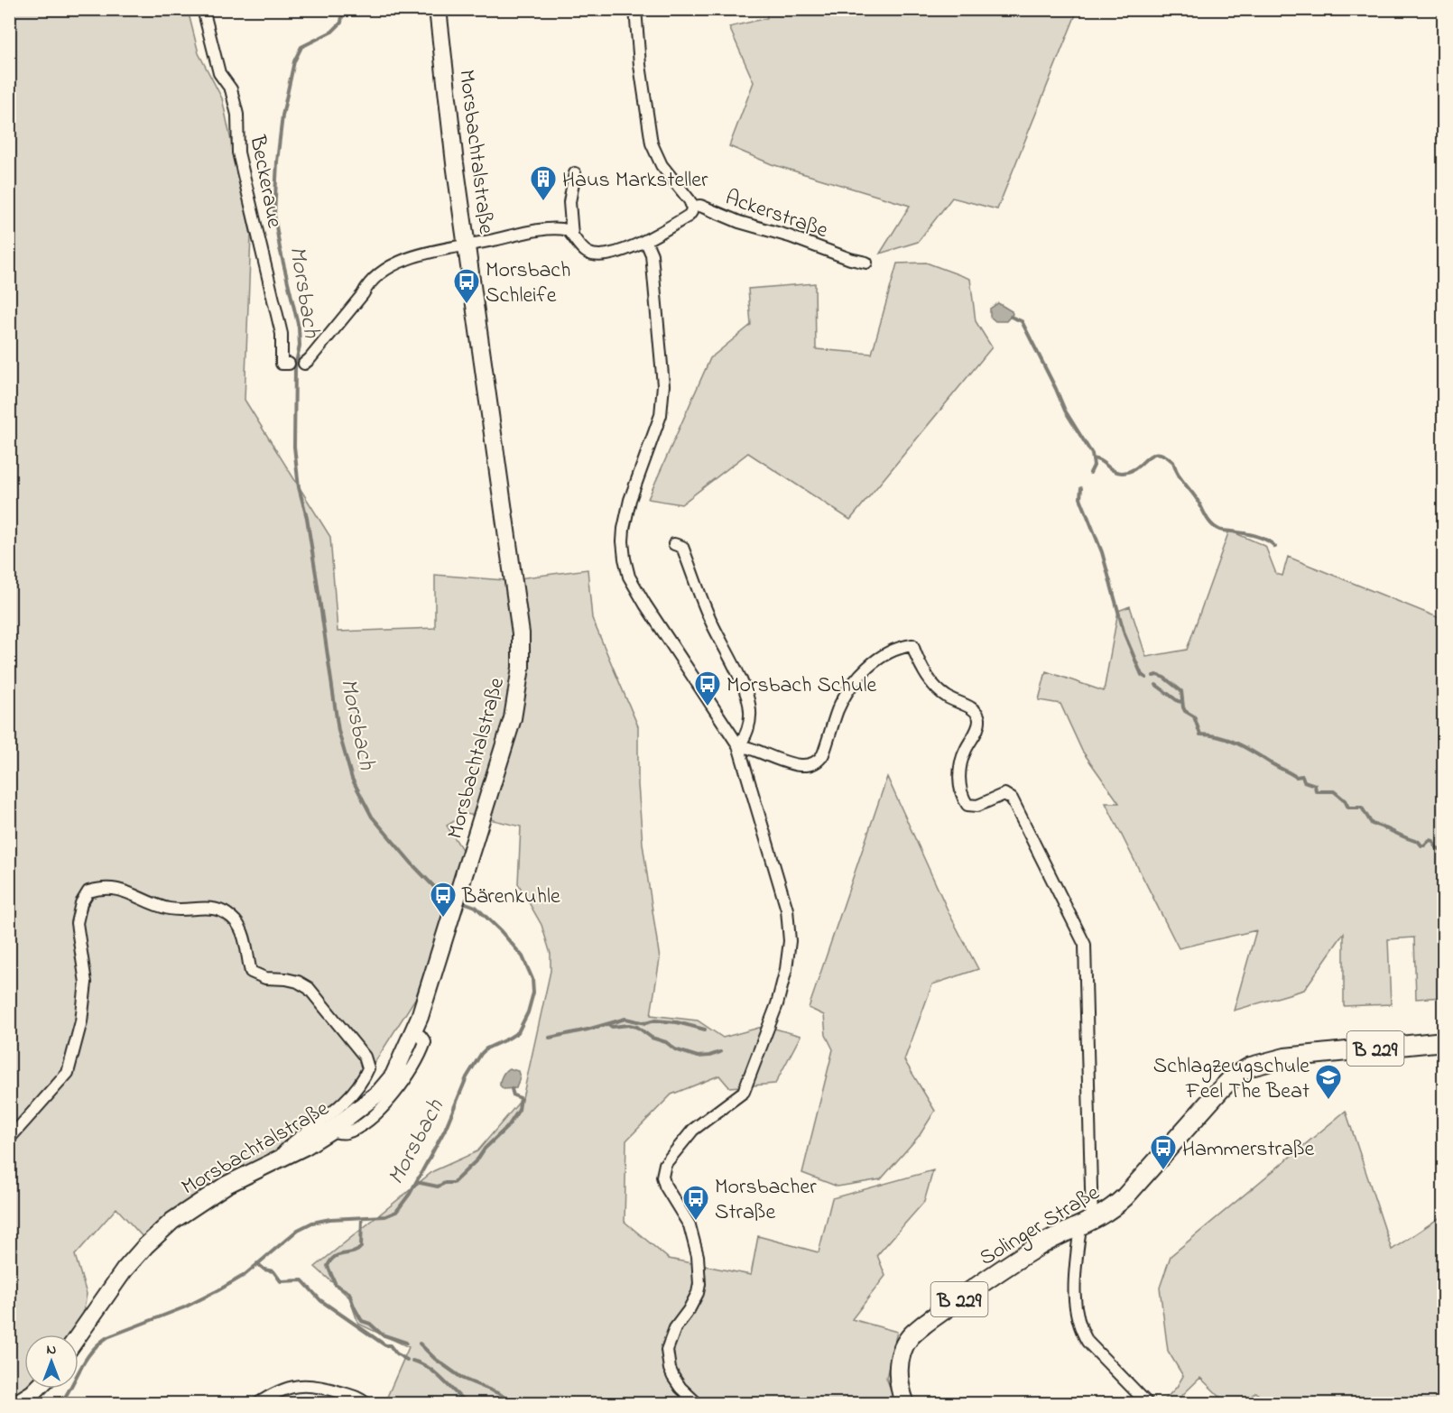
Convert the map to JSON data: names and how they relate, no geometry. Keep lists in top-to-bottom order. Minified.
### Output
{"streets":{"main road":["Morsbachtalstraße","B 229","Solinger Straße"],"street":["Beckeraue","Ackerstraße"]},"water":["Morsbach"],"places":{"building":["Haus Marksteller"],"bus stop":["Morsbach Schleife","Morsbach Schule","Bärenkuhle","Hammerstraße","Morsbacher Straße"],"school or university":["Schlagzeugschule Feel The Beat"]},"north":"top"}
